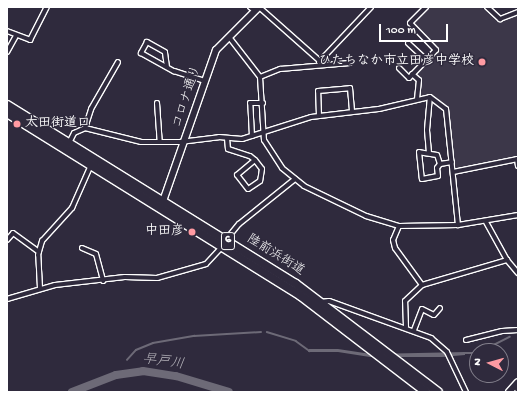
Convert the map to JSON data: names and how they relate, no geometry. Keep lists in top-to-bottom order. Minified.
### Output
{"streets":{"highway":["6","陸前浜街道"],"street":["コロナ通り"]},"crossings":[["コロナ通り","陸前浜街道"]],"water":["早戸川"],"places":["ひたちなか市立田彦中学校","太田街道口","中田彦"],"scale_bar":"100 m","north":"left"}
